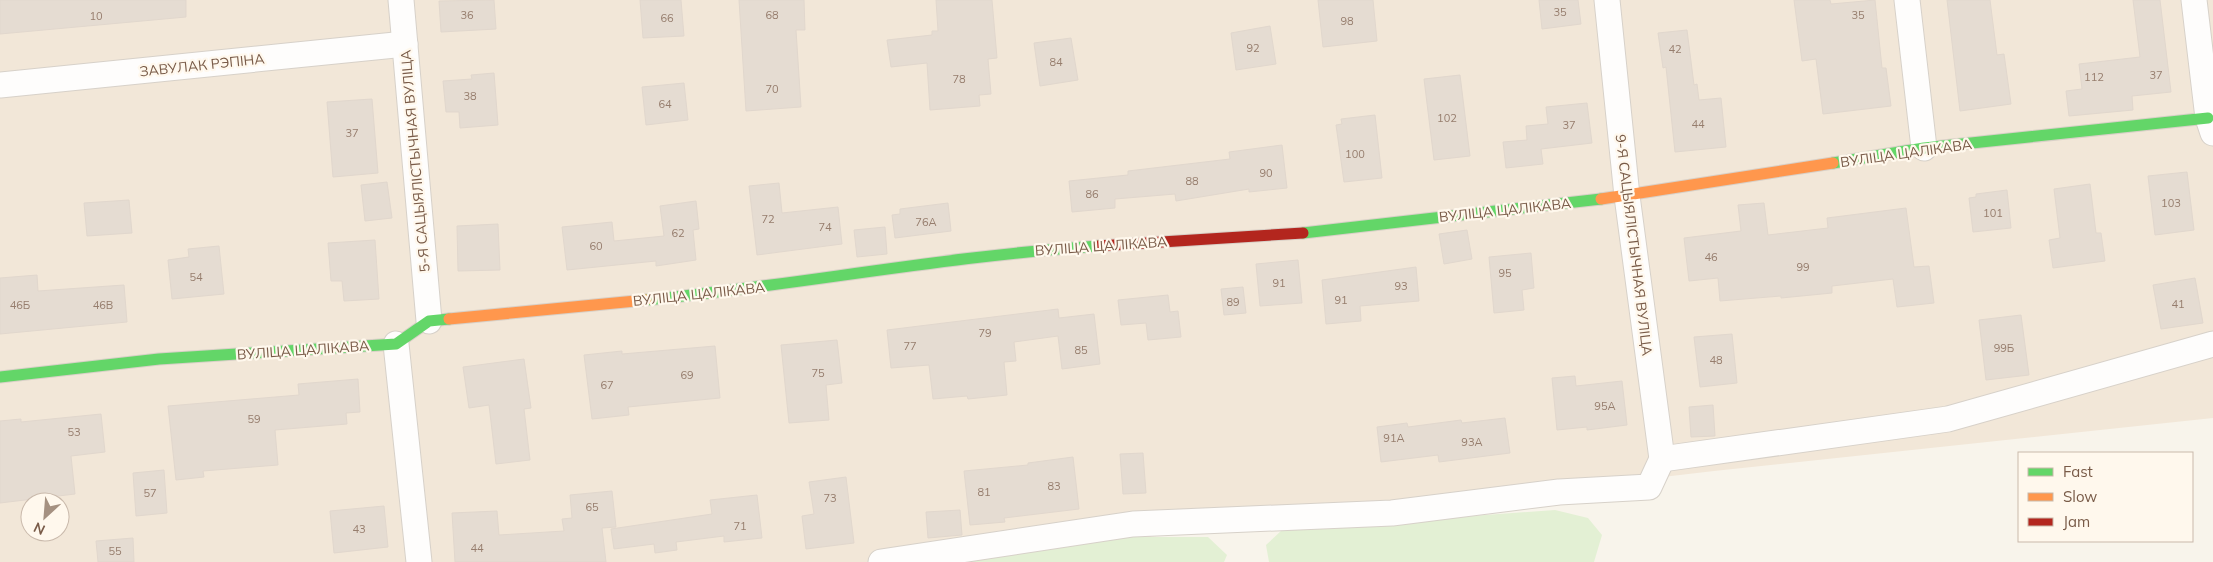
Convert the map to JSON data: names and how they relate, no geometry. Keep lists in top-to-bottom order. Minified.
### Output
{"streets":{"street":["ЗАВУЛАК РЭПІНА","ВУЛІЦА ЦАЛІКАВА","5-Я САЦЫЯЛІСТЫЧНАЯ ВУЛІЦА","9-Я САЦЫЯЛІСТЫЧНАЯ ВУЛІЦА"]},"crossings":[["ЗАВУЛАК РЭПІНА","5-Я САЦЫЯЛІСТЫЧНАЯ ВУЛІЦА"],["ВУЛІЦА ЦАЛІКАВА","5-Я САЦЫЯЛІСТЫЧНАЯ ВУЛІЦА"],["ВУЛІЦА ЦАЛІКАВА","9-Я САЦЫЯЛІСТЫЧНАЯ ВУЛІЦА"]],"house_numbers":["35","36","68","35","10","66","98","92","42","84","37","112","78","70","38","64","102","44","37","37","100","90","88","86","103","101","72","76А","74","62","60","46","99","95","54","91","93","91","89","41","46Б","46В","79","77","99Б","85","48","75","69","67","95А","59","53","91А","93А","83","81","57","73","65","71","43","44","55"],"legend":["Fast","Slow","Jam"],"north":"bottom left"}
